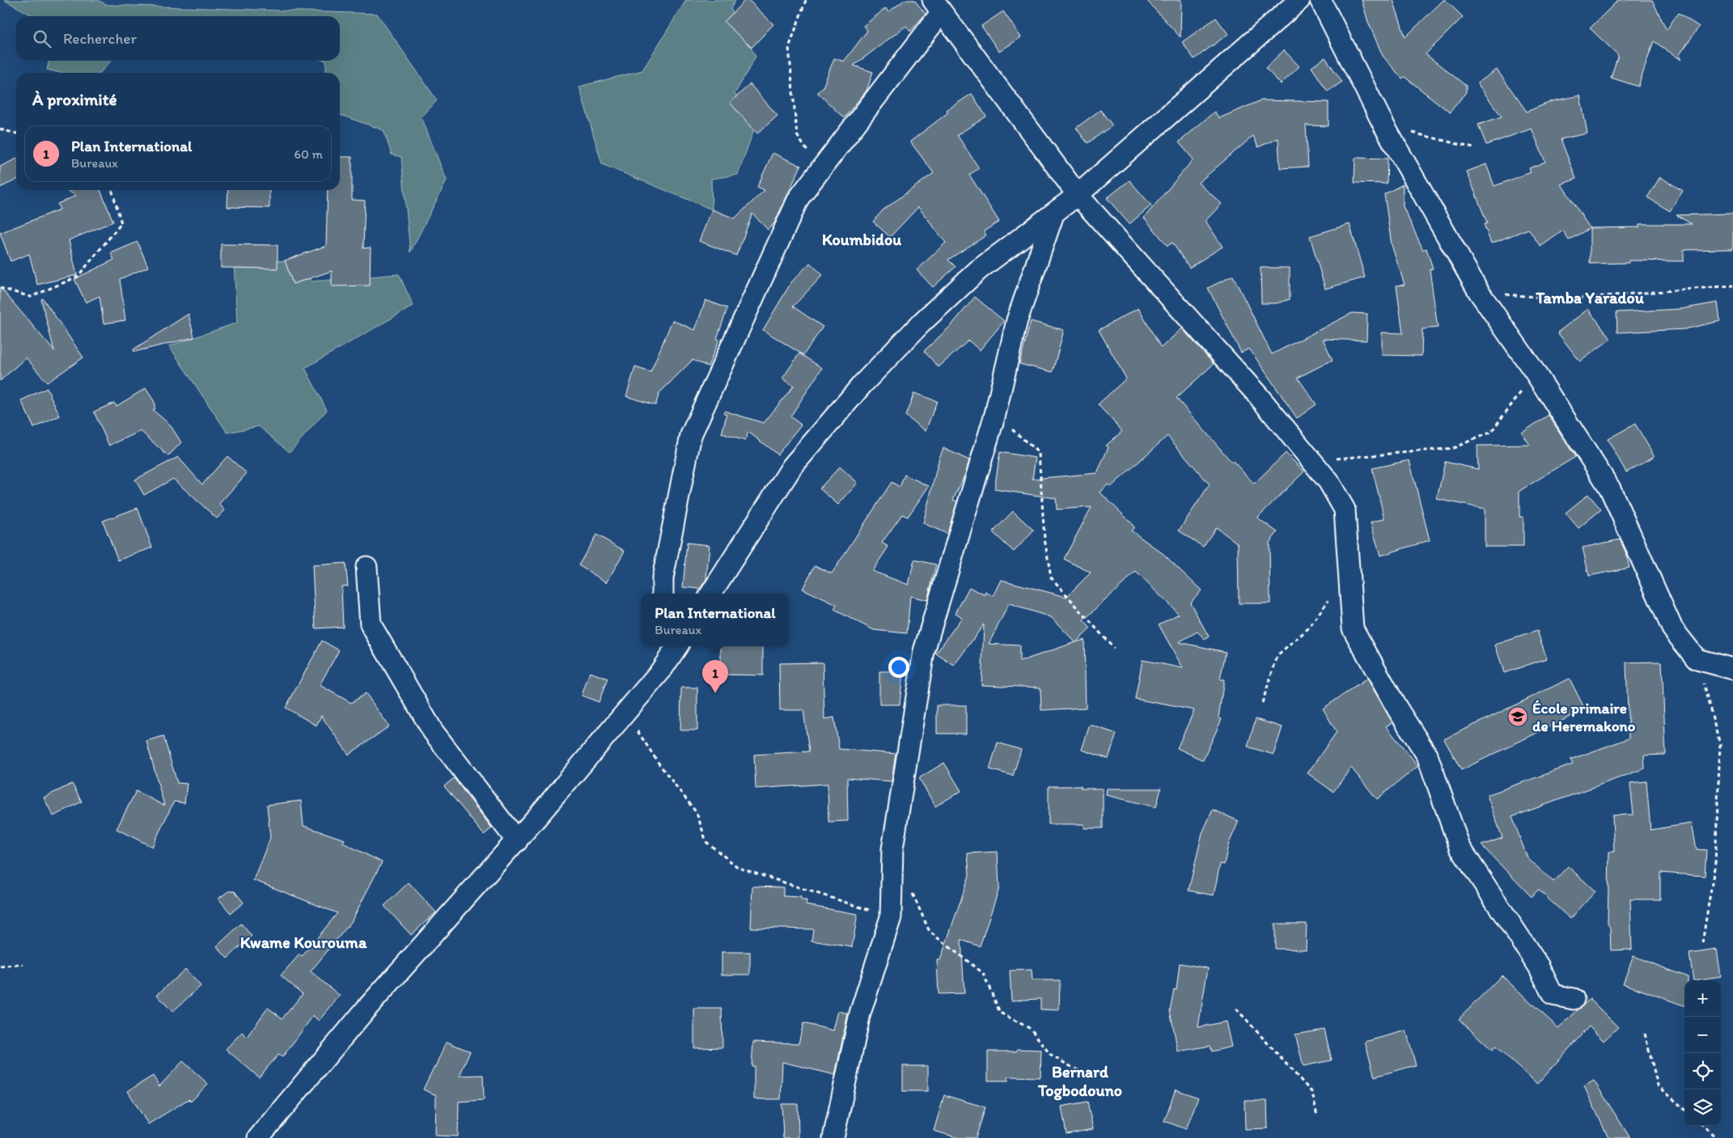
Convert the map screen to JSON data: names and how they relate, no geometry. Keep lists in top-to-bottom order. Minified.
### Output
{"districts":["Koumbidou","Tamba Yaradou","Kwame Kourouma","Bernard Togbodouno"],"places":{"school or university":["École primaire de Heremakono"]},"page":{"search":"Rechercher","heading":"À proximité","list":[{"mark":"1","name":"Plan International","note":"Bureaux","value":"60 m"}],"popup":["Plan International","Bureaux"],"pins":"1","map_buttons":["+","−"]}}
